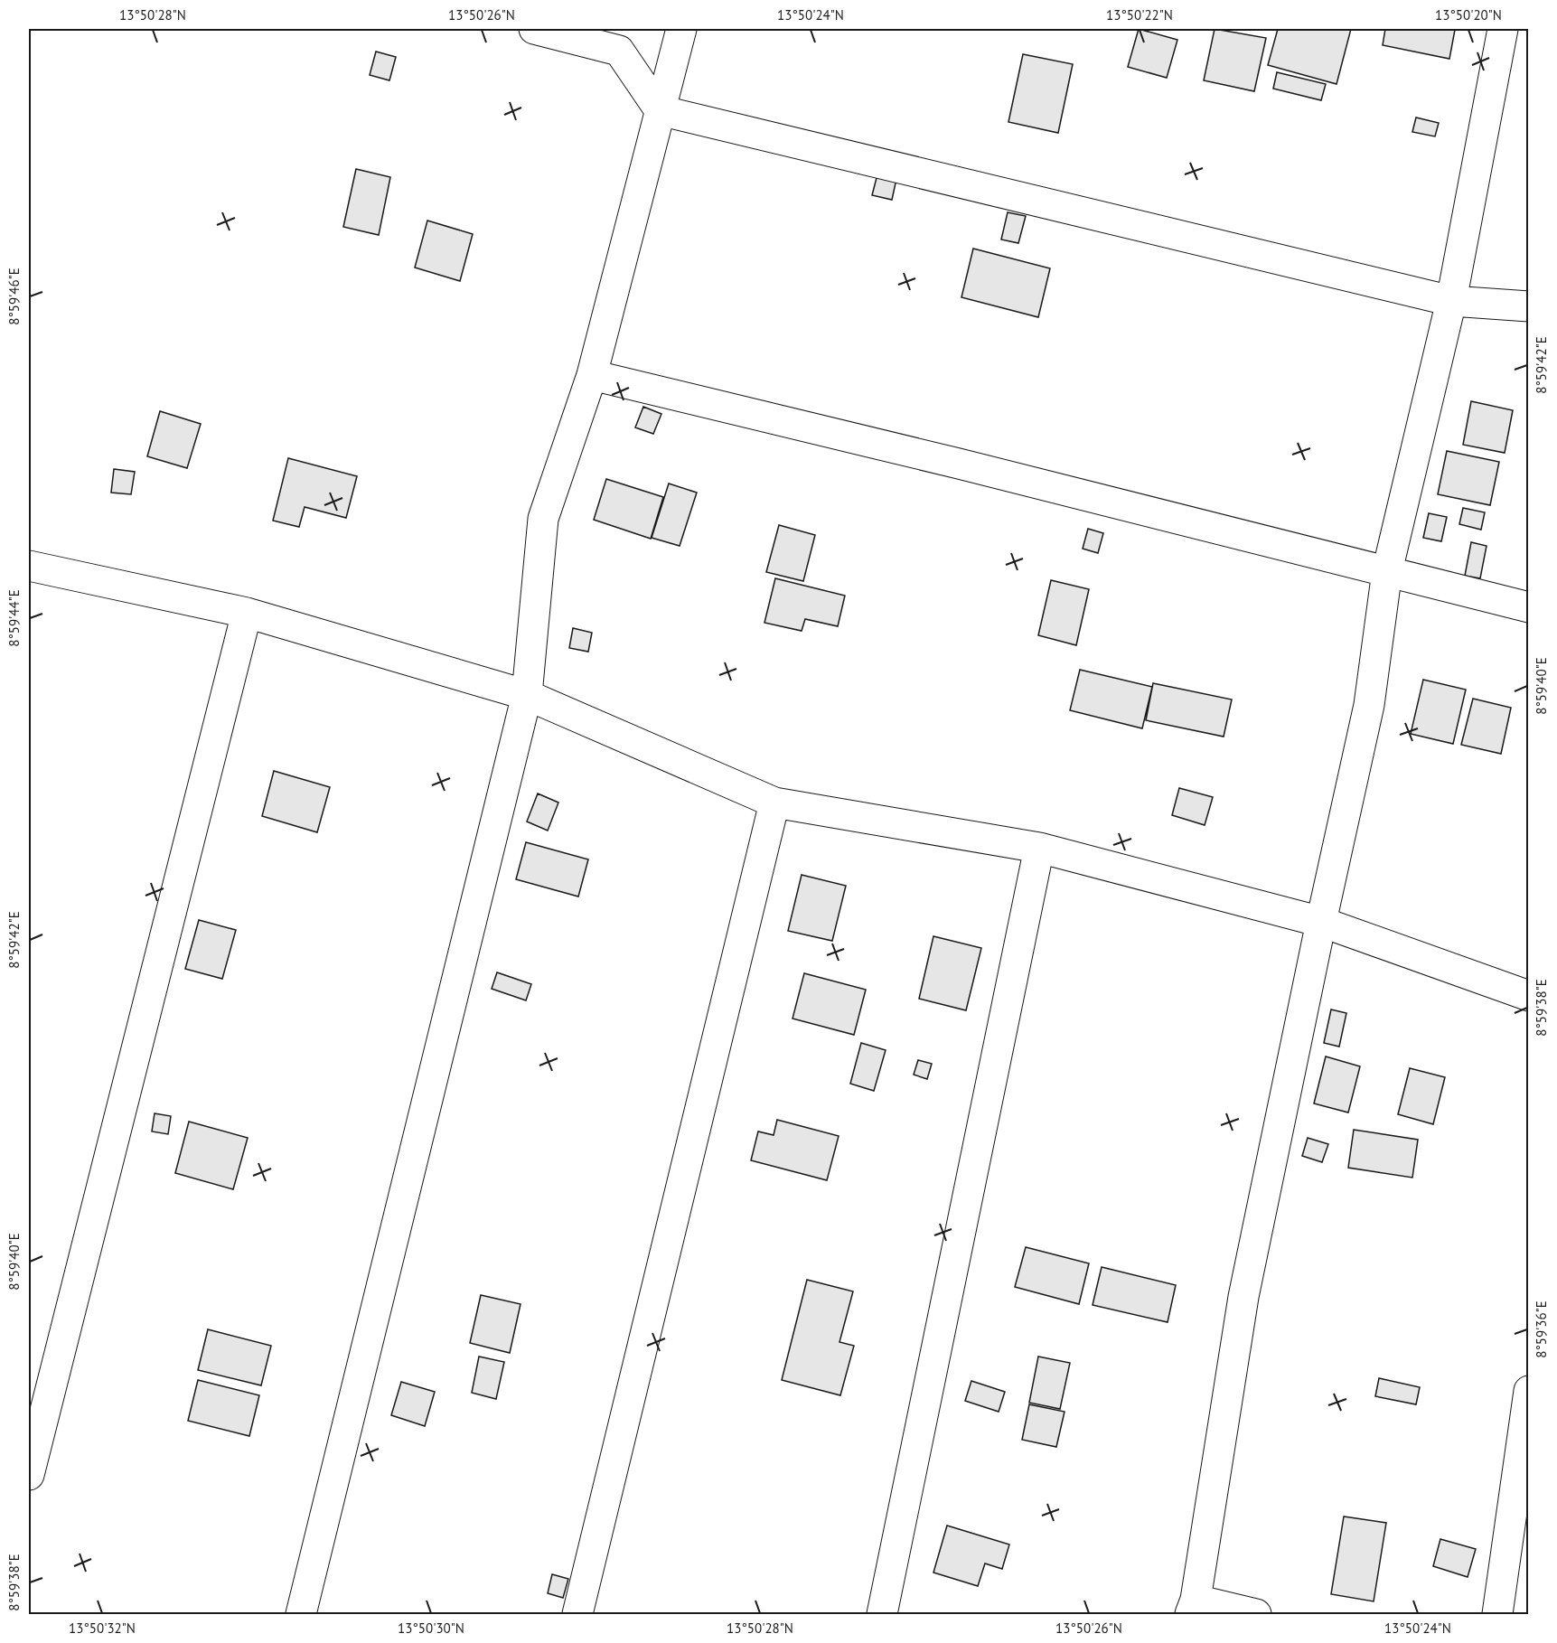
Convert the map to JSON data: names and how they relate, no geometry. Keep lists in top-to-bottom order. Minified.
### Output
{"coordinates":["13°50'28\"N","13°50'26\"N","13°50'24\"N","13°50'22\"N","13°50'20\"N","8°59'46\"E","8°59'42\"E","8°59'44\"E","8°59'40\"E","8°59'38\"E","8°59'36\"E","13°50'32\"N","13°50'30\"N"]}
